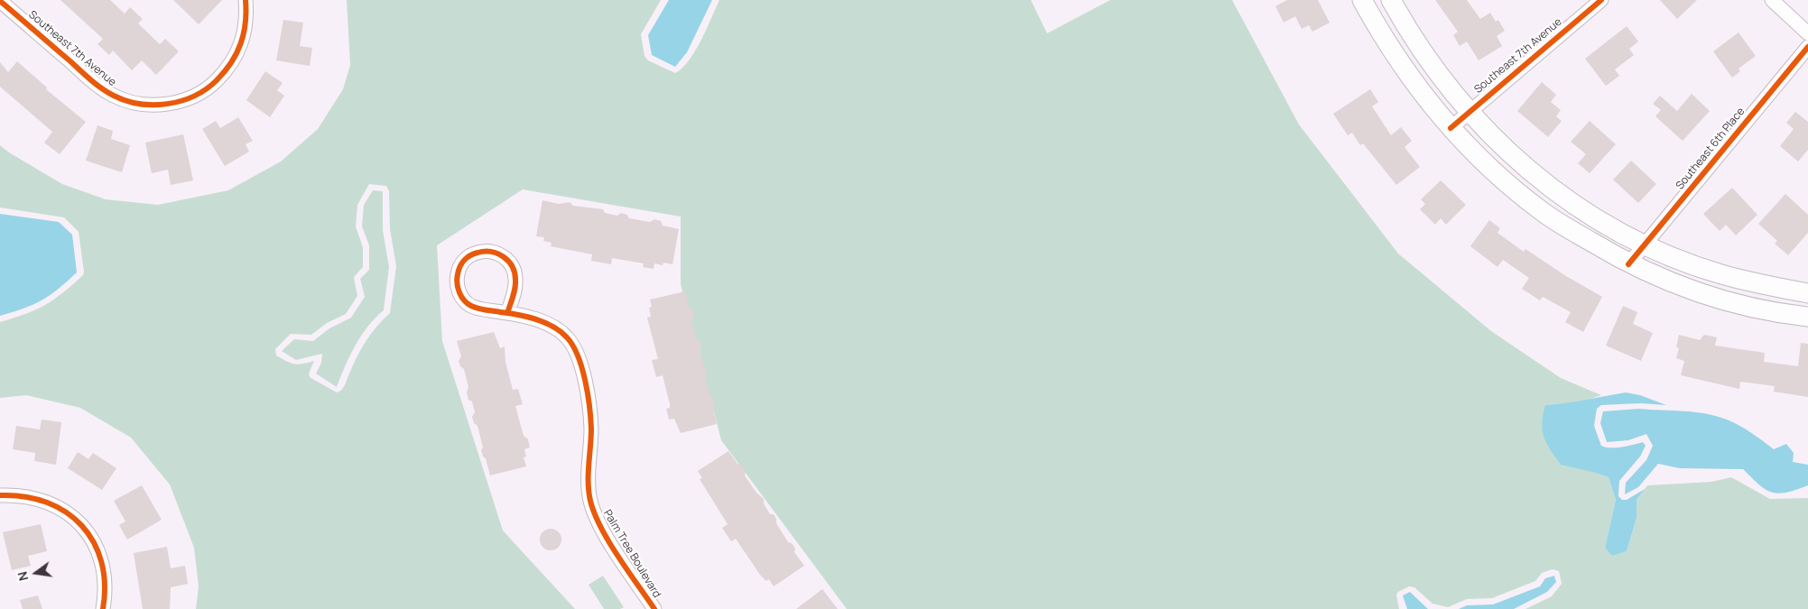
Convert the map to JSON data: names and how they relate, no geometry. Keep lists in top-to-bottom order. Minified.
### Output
{"streets":{"street":["Southeast 7th Avenue","Southeast 6th Place","Palm Tree Boulevard"]},"north":"left"}
